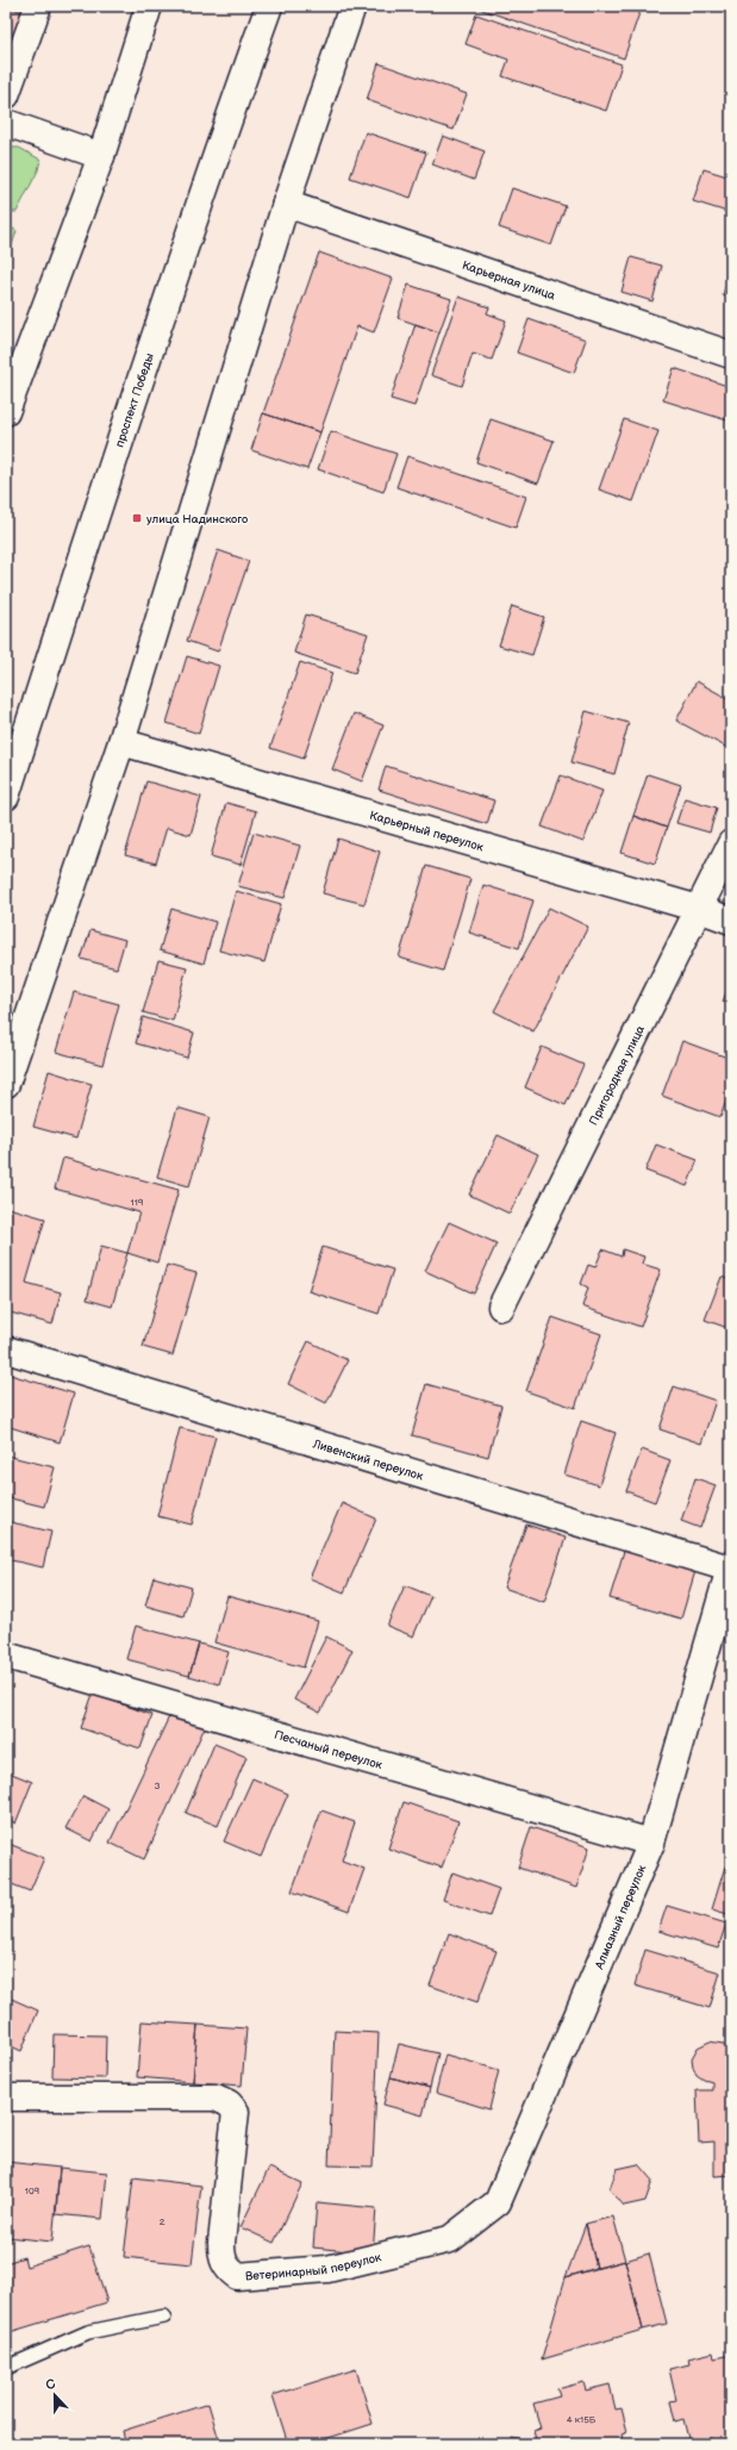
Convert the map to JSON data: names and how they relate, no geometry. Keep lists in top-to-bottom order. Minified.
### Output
{"streets":{"street":["Карьерная улица","проспект Победы","Карьерный переулок","Пригородная улица","Ливенский переулок","Песчаный переулок","Алмазный переулок","Ветеринарный переулок"]},"crossings":[["Карьерный переулок","Пригородная улица"],["Ливенский переулок","Алмазный переулок"],["Песчаный переулок","Алмазный переулок"],["Алмазный переулок","Ветеринарный переулок"]],"places":{"transit":["улица Надинского"]},"house_numbers":["119","3","109","2","4 к15Б"],"north":"top"}
